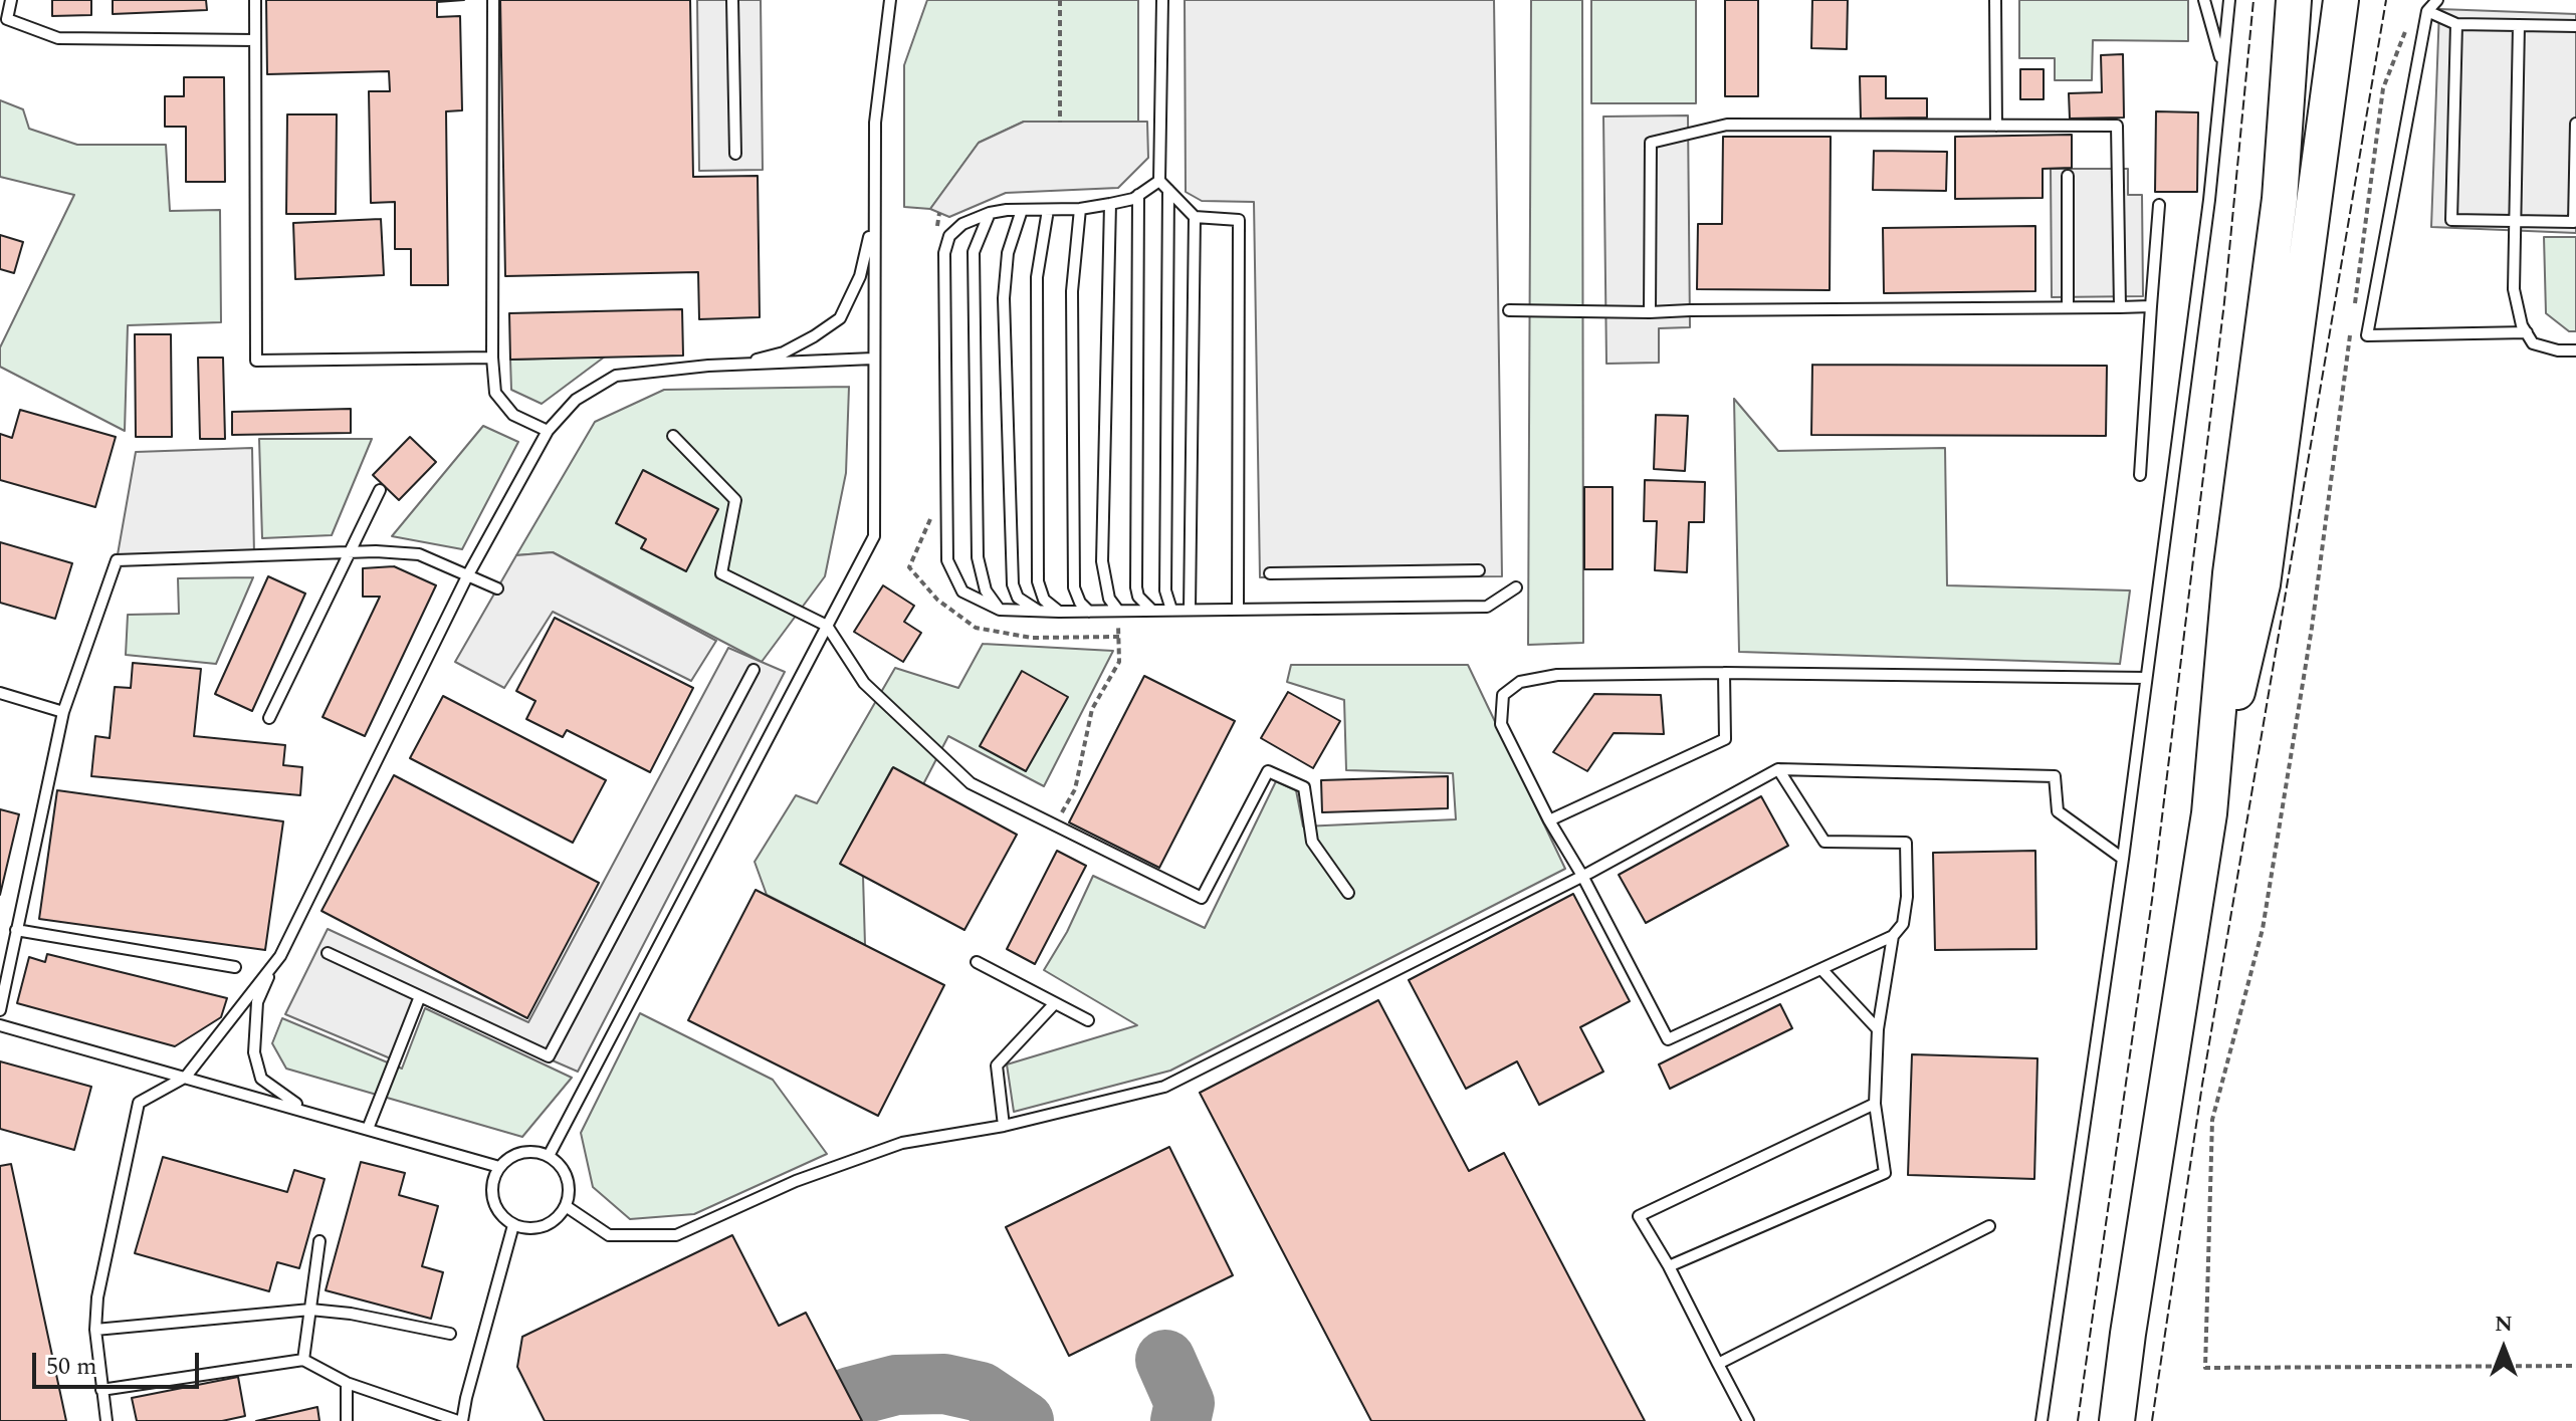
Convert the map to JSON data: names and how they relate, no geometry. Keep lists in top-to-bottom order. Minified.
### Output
{"scale_bar":"50 m","north":"top"}
